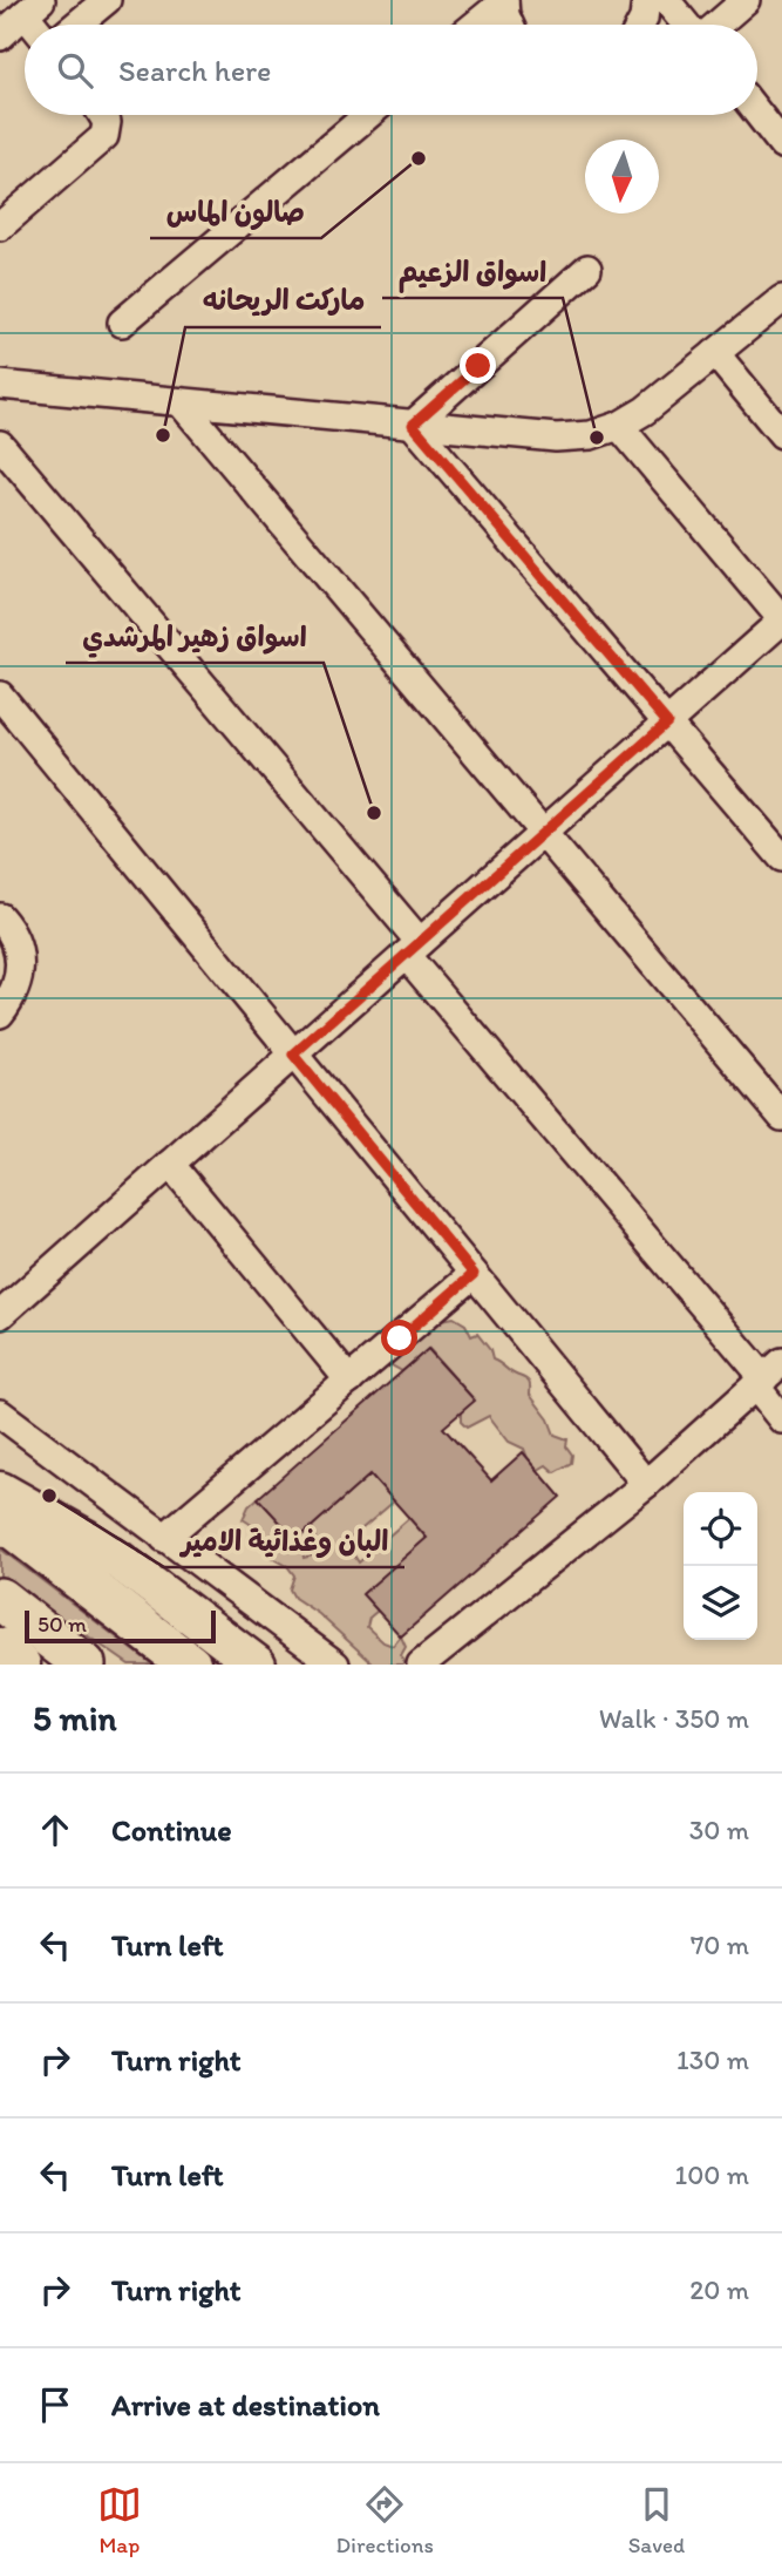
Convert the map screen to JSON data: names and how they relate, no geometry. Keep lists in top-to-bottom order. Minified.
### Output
{"places":["صالون الماس","ماركت الريحانه","اسواق الزعيم","اسواق زهير المرشدي","البان وغذائية الامير"],"scale_bar":"50 m","north":"bottom","page":{"search":"Search here","scale":"50 m","heading":["5 min","Walk · 350 m"],"list":[["Continue","30 m"],["Turn left","70 m"],["Turn right","130 m"],["Turn left","100 m"],["Turn right","20 m"],"Arrive at destination"],"nav":["Map","Directions","Saved"]}}
